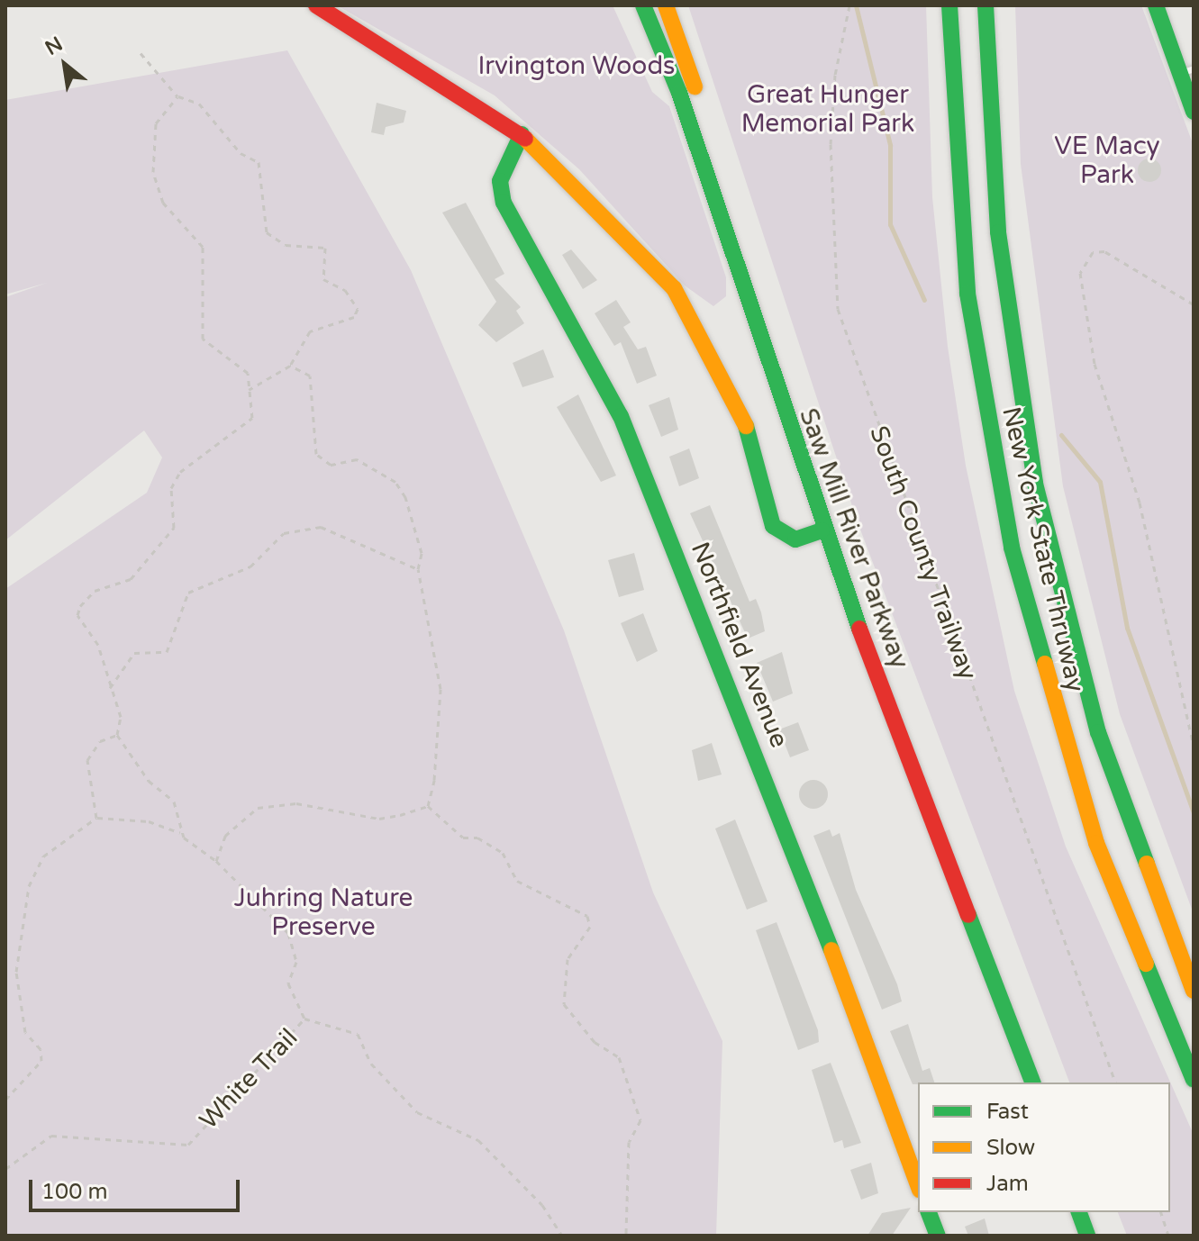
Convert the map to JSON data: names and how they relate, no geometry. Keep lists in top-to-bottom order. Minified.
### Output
{"streets":{"main road":["Saw Mill River Parkway","New York State Thruway","Northfield Avenue"],"path":["South County Trailway","White Trail"]},"parks":["Irvington Woods","Great Hunger Memorial Park","VE Macy Park","Juhring Nature Preserve"],"legend":["Fast","Slow","Jam"],"scale_bar":"100 m","north":"top left"}
